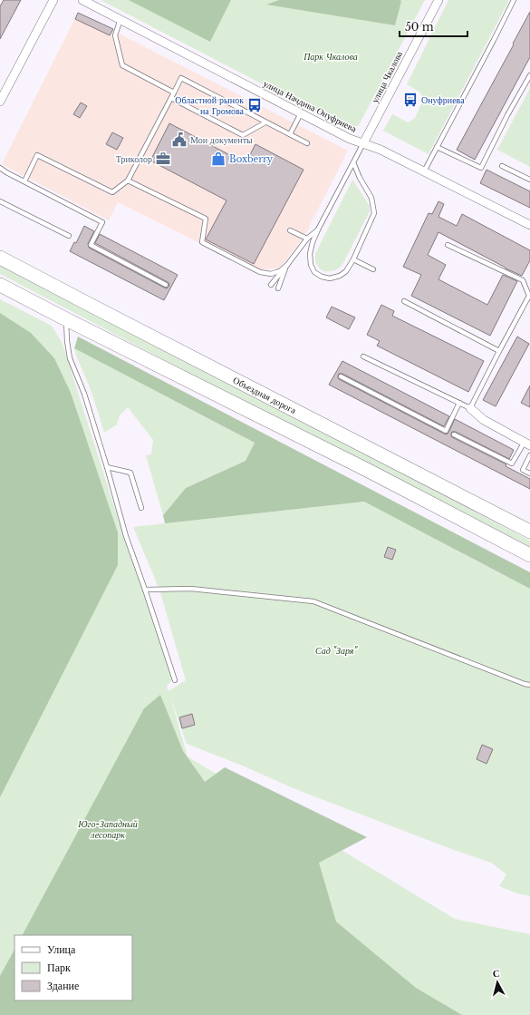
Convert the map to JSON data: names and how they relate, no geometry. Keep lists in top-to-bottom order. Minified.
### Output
{"streets":{"main road":["Объездная дорога"],"street":["улица Чкалова","улица Начдива Онуфриева"]},"crossings":[["улица Чкалова","улица Начдива Онуфриева"]],"parks":["Парк Чкалова","Сад \"Заря\"","Юго-Западный лесопарк"],"places":{"bus stop":["Онуфриева","Областной рынок на Громова"],"public building":["Мои документы"],"office":["Триколор"],"shop":["Boxberry"]},"legend":["Улица","Парк","Здание"],"scale_bar":"50 m","north":"top"}
